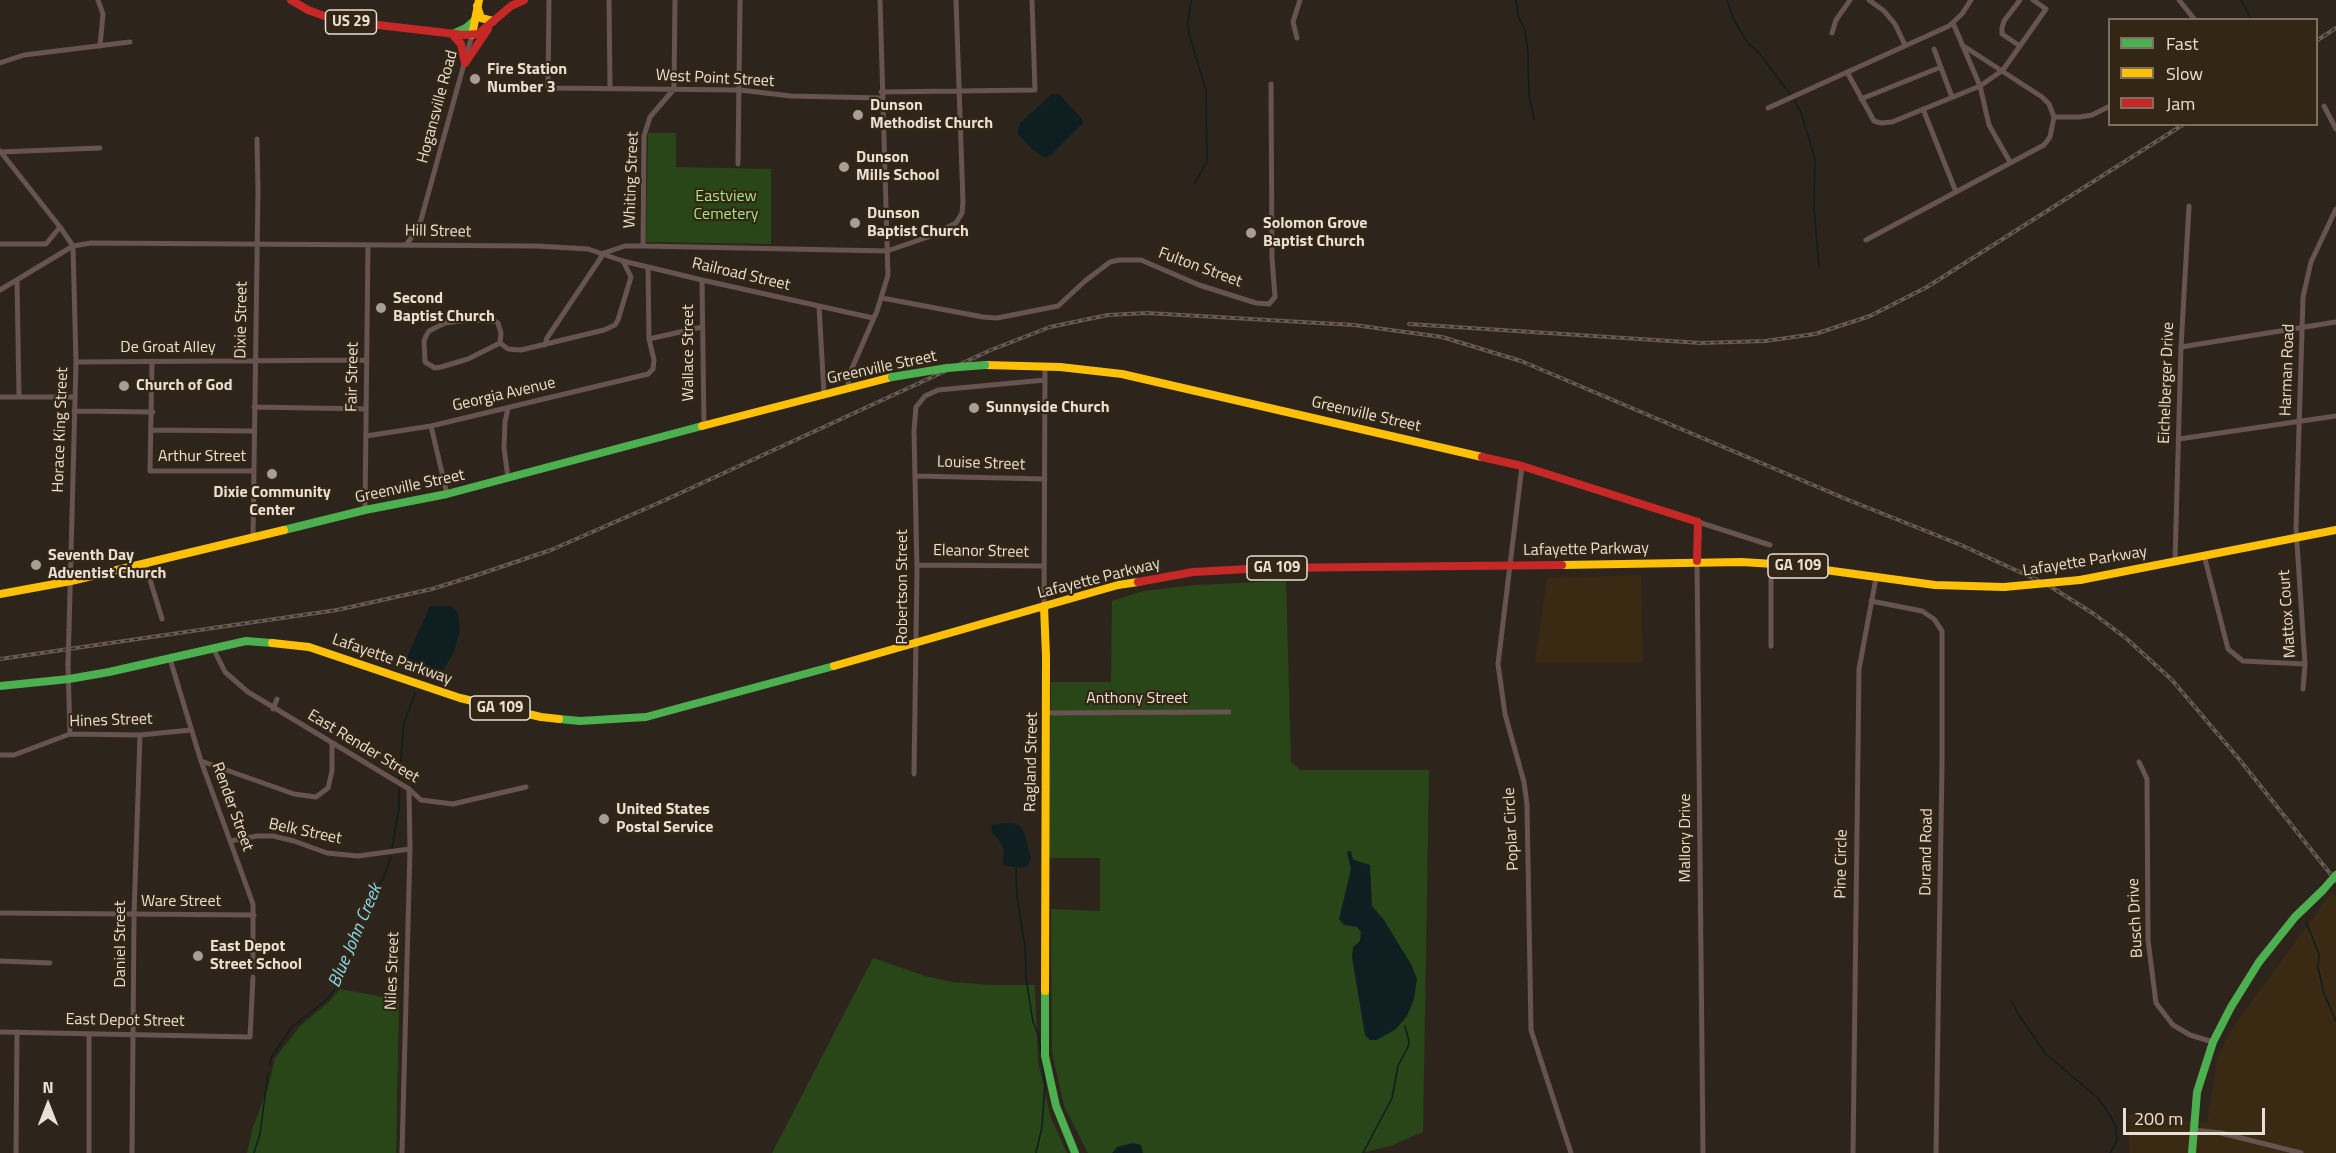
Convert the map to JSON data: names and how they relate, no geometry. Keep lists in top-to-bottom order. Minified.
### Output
{"streets":{"main road":["US 29","Hogansville Road","Greenville Street","Lafayette Parkway","GA 109","Ragland Street","Mallory Drive"],"street":["West Point Street","Whiting Street","Hill Street","Fulton Street","Railroad Street","Dixie Street","De Groat Alley","Wallace Street","Harman Road","Fair Street","Eichelberger Drive","Georgia Avenue","Horace King Street","Arthur Street","Louise Street","Eleanor Street","Robertson Street","Mattox Court","Anthony Street","Hines Street","East Render Street","Render Street","Poplar Circle","Belk Street","Durand Road","Pine Circle","Ware Street","Busch Drive","Daniel Street","Niles Street","East Depot Street"]},"crossings":[["US 29","Hogansville Road"],["West Point Street","Whiting Street"],["Hogansville Road","Hill Street"],["Whiting Street","Hill Street"],["Hill Street","Railroad Street"],["Hill Street","Dixie Street"],["Hill Street","Fair Street"],["Hill Street","Horace King Street"],["Railroad Street","Wallace Street"],["Dixie Street","De Groat Alley"],["Dixie Street","Greenville Street"],["Dixie Street","Arthur Street"],["De Groat Alley","Fair Street"],["De Groat Alley","Horace King Street"],["Wallace Street","Greenville Street"],["Greenville Street","Fair Street"],["Greenville Street","Horace King Street"],["Greenville Street","Ragland Street"],["Greenville Street","Poplar Circle"],["Greenville Street","Mallory Drive"],["Harman Road","Lafayette Parkway"],["Harman Road","Mattox Court"],["Fair Street","Georgia Avenue"],["Eichelberger Drive","Lafayette Parkway"],["Horace King Street","Lafayette Parkway"],["Horace King Street","Hines Street"],["Louise Street","Robertson Street"],["Louise Street","Ragland Street"],["Lafayette Parkway","Robertson Street"],["Lafayette Parkway","Mattox Court"],["Lafayette Parkway","East Render Street"],["Lafayette Parkway","Ragland Street"],["Lafayette Parkway","Render Street"],["Lafayette Parkway","Poplar Circle"],["Lafayette Parkway","Mallory Drive"],["Lafayette Parkway","Pine Circle"],["Eleanor Street","Robertson Street"],["Eleanor Street","Ragland Street"],["Robertson Street","Ragland Street"],["Anthony Street","Ragland Street"],["Hines Street","Render Street"],["Hines Street","Daniel Street"],["East Render Street","Niles Street"],["Render Street","Belk Street"],["Render Street","Ware Street"],["Belk Street","Niles Street"],["Durand Road","Pine Circle"],["Ware Street","Daniel Street"],["Daniel Street","East Depot Street"]],"water":["Blue John Creek"],"parks":["Eastview Cemetery"],"places":["Fire Station Number 3","Dunson Methodist Church","Dunson Mills School","Dunson Baptist Church","Solomon Grove Baptist Church","Second Baptist Church","Church of God","Sunnyside Church","Dixie Community Center","Seventh Day Adventist Church","United States Postal Service","East Depot Street School"],"legend":["Fast","Slow","Jam"],"scale_bar":"200 m","north":"top"}
